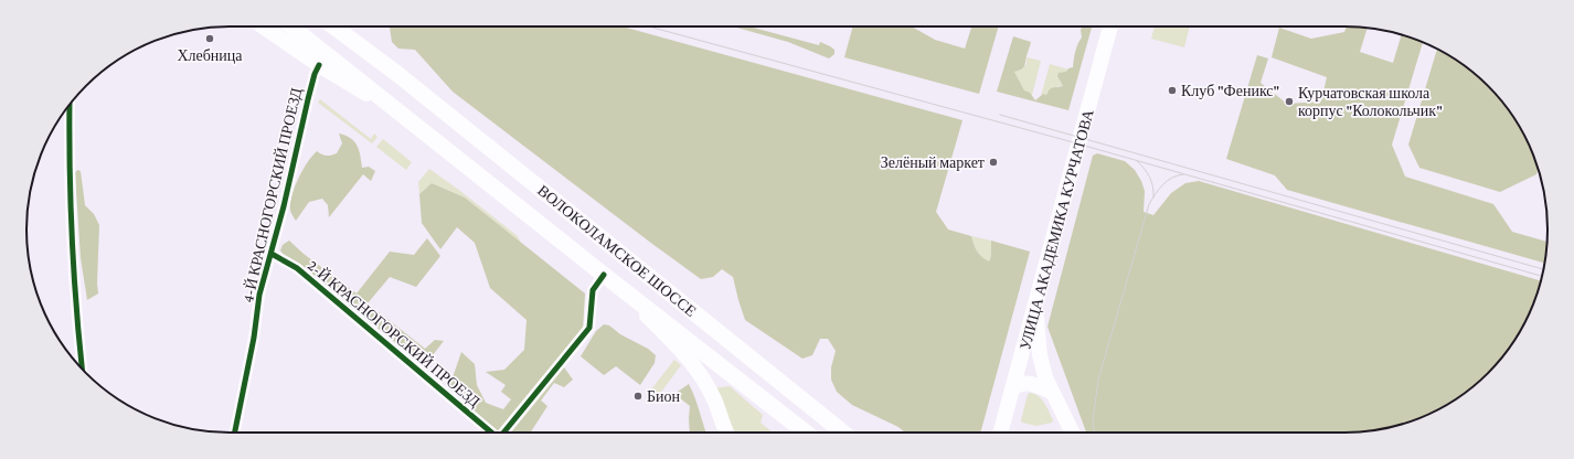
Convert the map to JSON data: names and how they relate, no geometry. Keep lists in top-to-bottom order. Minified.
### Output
{"streets":{"main road":["УЛИЦА АКАДЕМИКА КУРЧАТОВА","ВОЛОКОЛАМСКОЕ ШОССЕ"],"street":["4-Й КРАСНОГОРСКИЙ ПРОЕЗД","2-Й КРАСНОГОРСКИЙ ПРОЕЗД"]},"crossings":[["4-Й КРАСНОГОРСКИЙ ПРОЕЗД","ВОЛОКОЛАМСКОЕ ШОССЕ"],["4-Й КРАСНОГОРСКИЙ ПРОЕЗД","2-Й КРАСНОГОРСКИЙ ПРОЕЗД"]],"places":["Хлебница","Клуб \"Феникс\"","Курчатовская школа корпус \"Колокольчик\"","Зелёный маркет","Бион"]}
